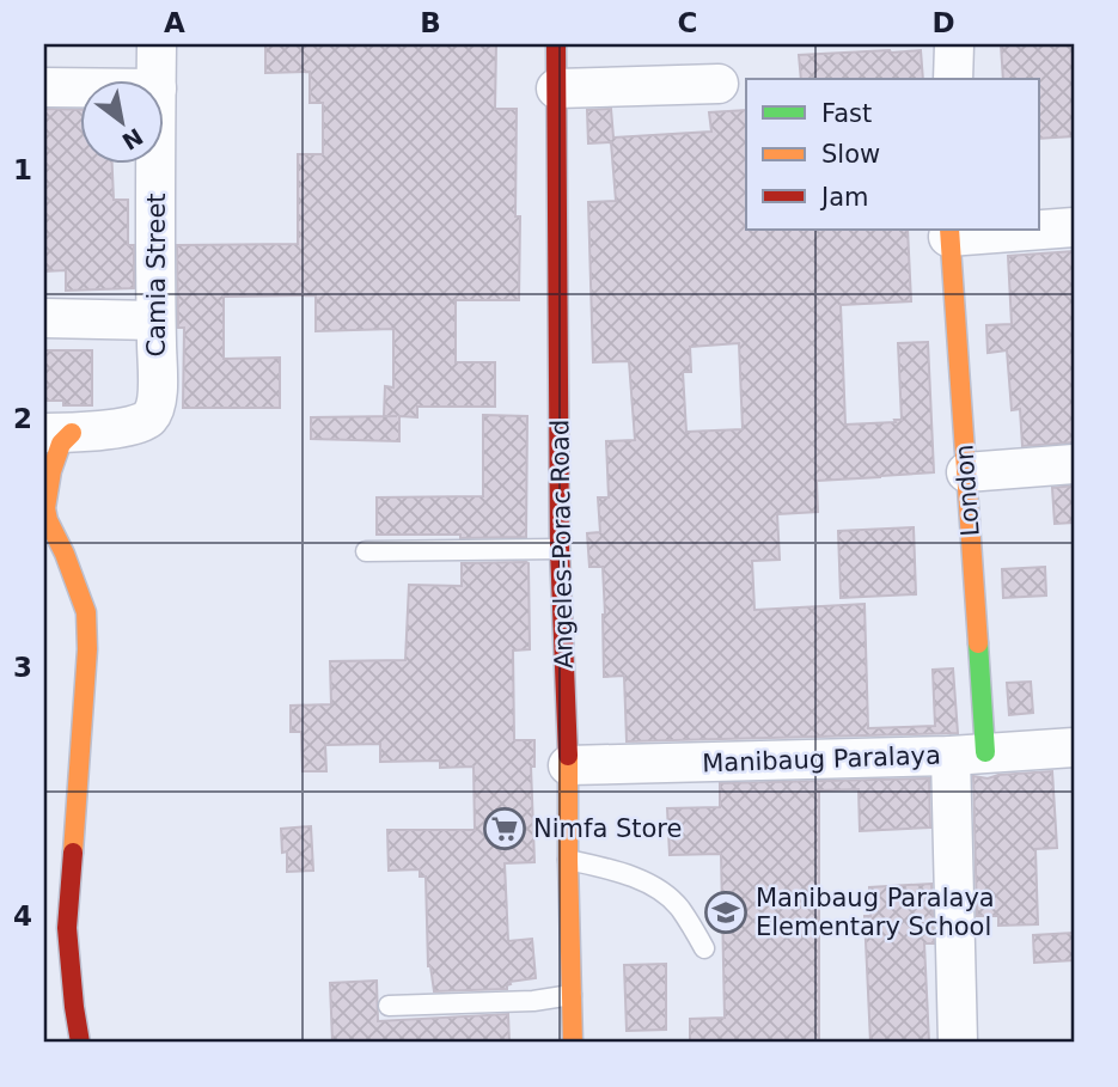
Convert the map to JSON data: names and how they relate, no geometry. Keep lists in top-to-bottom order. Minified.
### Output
{"streets":{"street":["Camia Street","London","Angeles-Porac Road","Manibaug Paralaya"]},"crossings":[["London","Manibaug Paralaya"],["Angeles-Porac Road","Manibaug Paralaya"]],"places":{"supermarket":["Nimfa Store"],"school or university":["Manibaug Paralaya Elementary School"]},"legend":["Fast","Slow","Jam"],"north":"bottom right","grid":{"columns":["A","B","C","D"],"rows":["1","2","3","4"]}}
